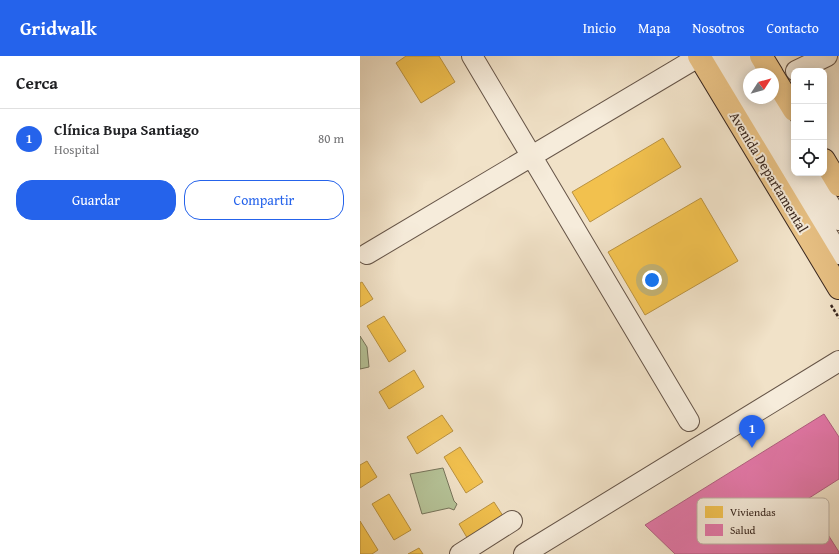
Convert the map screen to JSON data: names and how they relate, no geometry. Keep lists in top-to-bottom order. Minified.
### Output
{"streets":{"main road":["Avenida Departamental"]},"legend":["Viviendas","Salud"],"north":"top right","page":{"header":"Gridwalk","nav":["Inicio","Mapa","Nosotros","Contacto"],"heading":"Cerca","map_buttons":["+","−"],"list":[{"mark":"1","name":"Clínica Bupa Santiago","note":"Hospital","value":"80 m"}],"buttons":["Guardar","Compartir"],"pins":"1"}}
